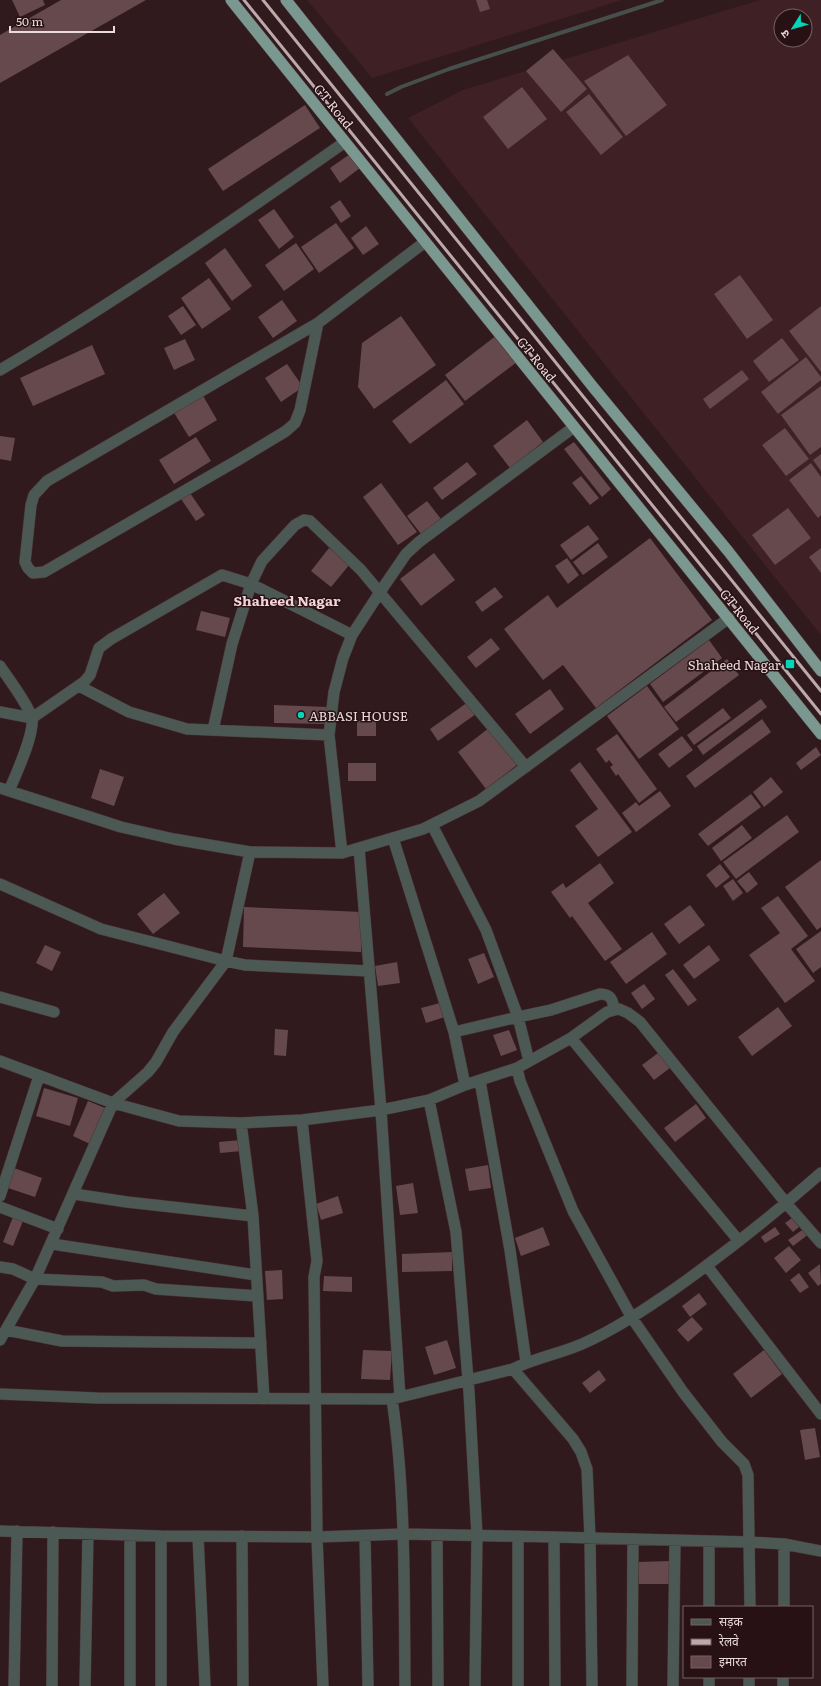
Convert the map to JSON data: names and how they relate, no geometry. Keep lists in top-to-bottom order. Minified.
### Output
{"streets":{"highway":["GT Road"]},"districts":["Shaheed Nagar"],"places":{"transit":["Shaheed Nagar"],"other":["ABBASI HOUSE"]},"legend":["सड़क","रेलवे","इमारत"],"scale_bar":"50 m","north":"bottom left"}
